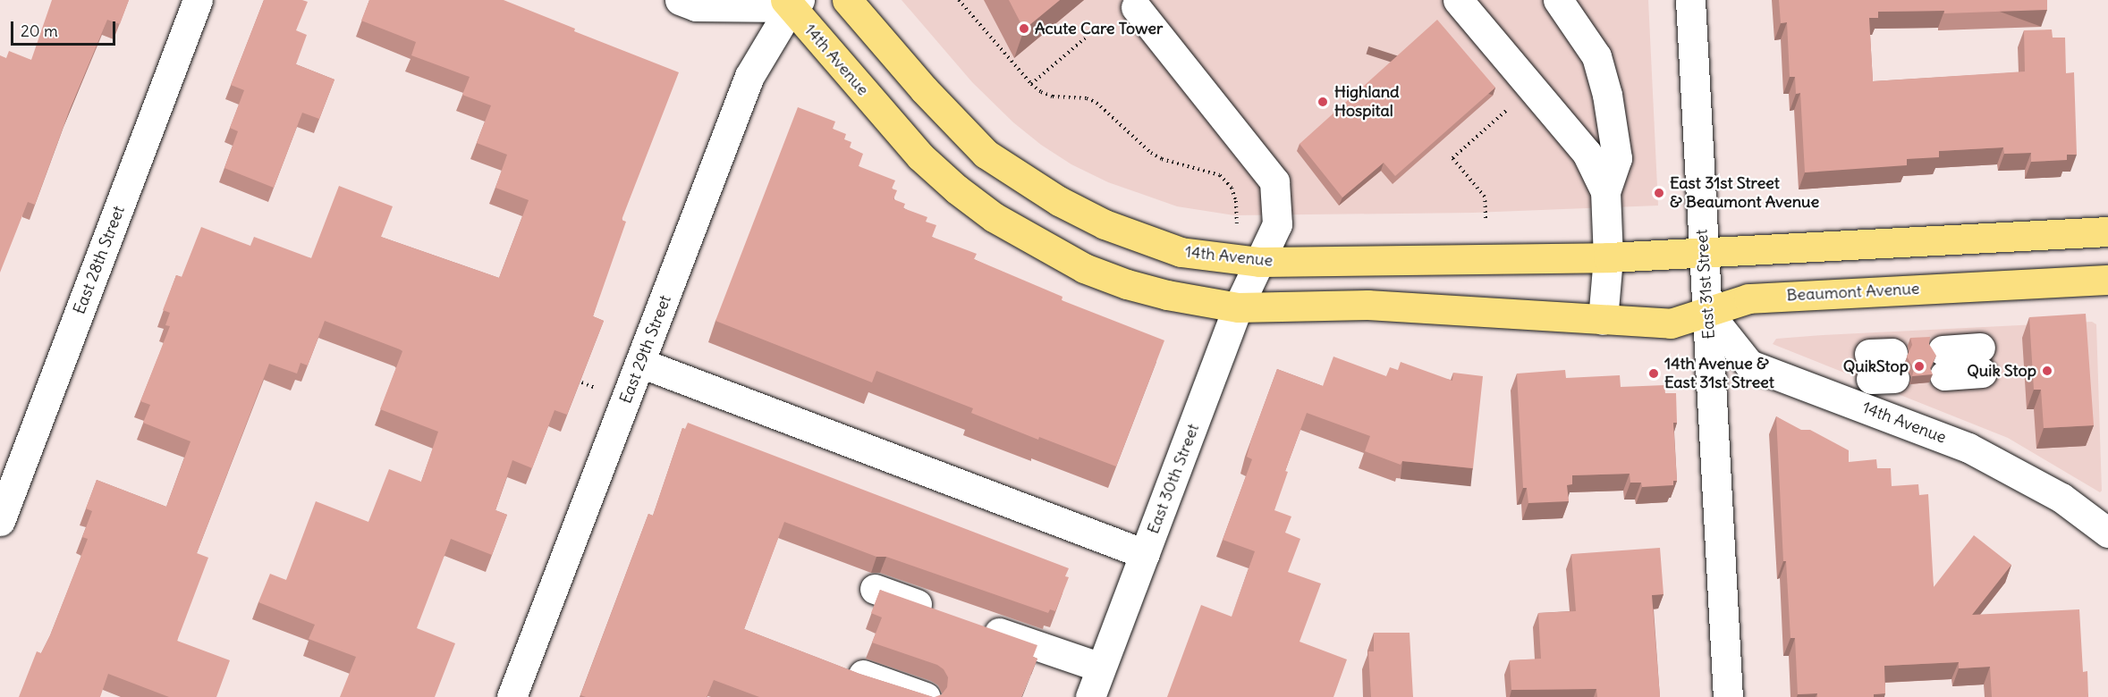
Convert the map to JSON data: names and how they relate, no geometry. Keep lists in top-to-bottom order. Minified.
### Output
{"streets":{"main road":["14th Avenue","Beaumont Avenue"],"street":["East 28th Street","East 31st Street","East 29th Street","East 30th Street"]},"crossings":[["14th Avenue","East 31st Street"],["14th Avenue","Beaumont Avenue"],["14th Avenue","East 29th Street"],["14th Avenue","East 30th Street"],["East 31st Street","Beaumont Avenue"]],"places":["Acute Care Tower","Highland Hospital","East 31st Street & Beaumont Avenue","QuikStop","Quik Stop","14th Avenue & East 31st Street"],"scale_bar":"20 m"}
